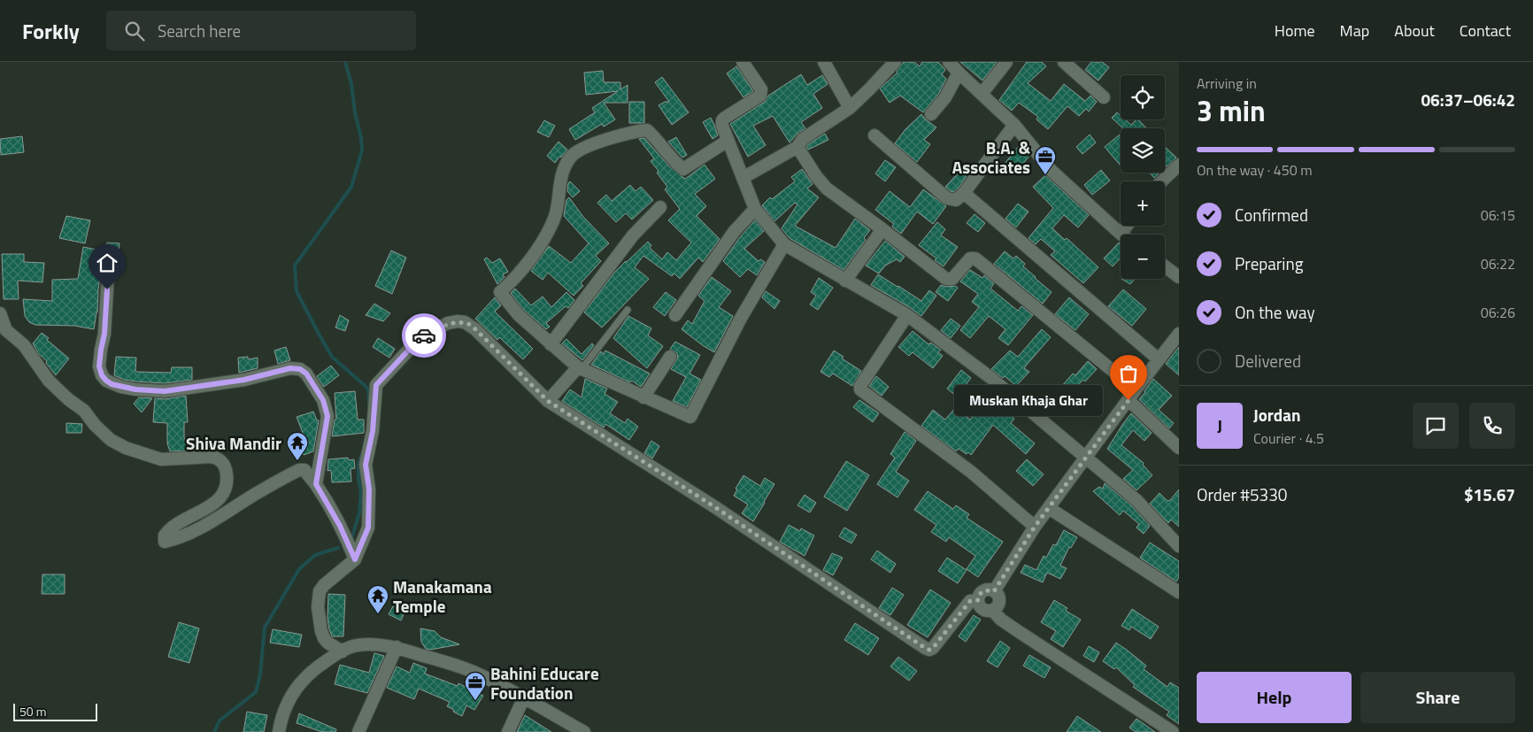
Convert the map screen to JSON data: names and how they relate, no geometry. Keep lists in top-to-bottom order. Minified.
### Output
{"places":{"office":["B.A. & Associates","Bahini Educare Foundation"],"other":["Muskan Khaja Ghar"],"temple":["Shiva Mandir","Manakamana Temple"]},"scale_bar":"50 m","page":{"header":"Forkly","search":"Search here","nav":["Home","Map","About","Contact"],"heading":["3 min","Arriving in","06:37–06:42"],"panel":["Jordan","Courier · 4.5","Order #5330","$15.67"],"map_buttons":["+","−"],"bar":"On the way · 450 m","list":[["Confirmed","06:15"],["Preparing","06:22"],["On the way","06:26"],"Delivered"],"bubble":"Muskan Khaja Ghar","round":"J","buttons":["Help","Share"],"scale":"50 m"}}
